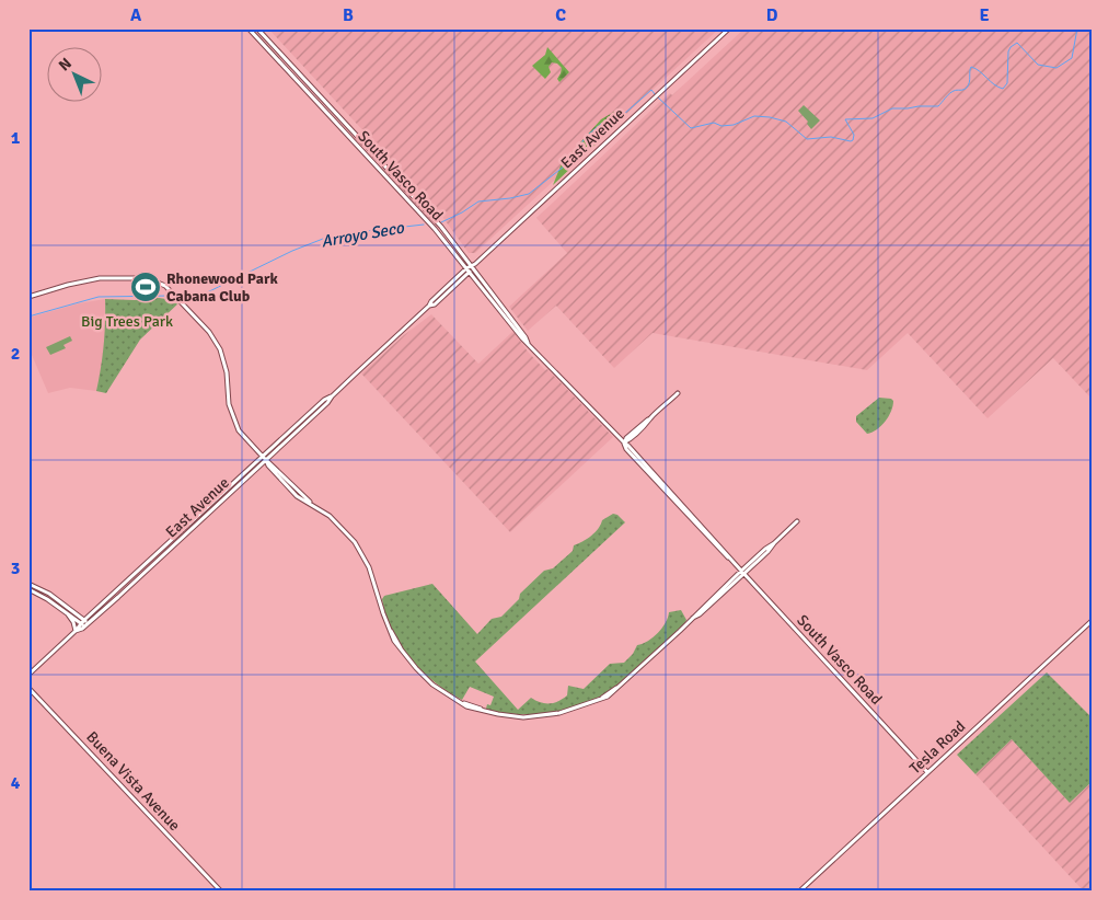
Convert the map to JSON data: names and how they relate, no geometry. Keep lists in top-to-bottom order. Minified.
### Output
{"streets":{"main road":["East Avenue","South Vasco Road","Tesla Road","Buena Vista Avenue"]},"crossings":[["East Avenue","South Vasco Road"],["South Vasco Road","Tesla Road"]],"water":["Arroyo Seco"],"parks":["Big Trees Park"],"places":{"sports":["Rhonewood Park Cabana Club"]},"north":"top left","grid":{"columns":["A","B","C","D","E"],"rows":["1","2","3","4"]}}
